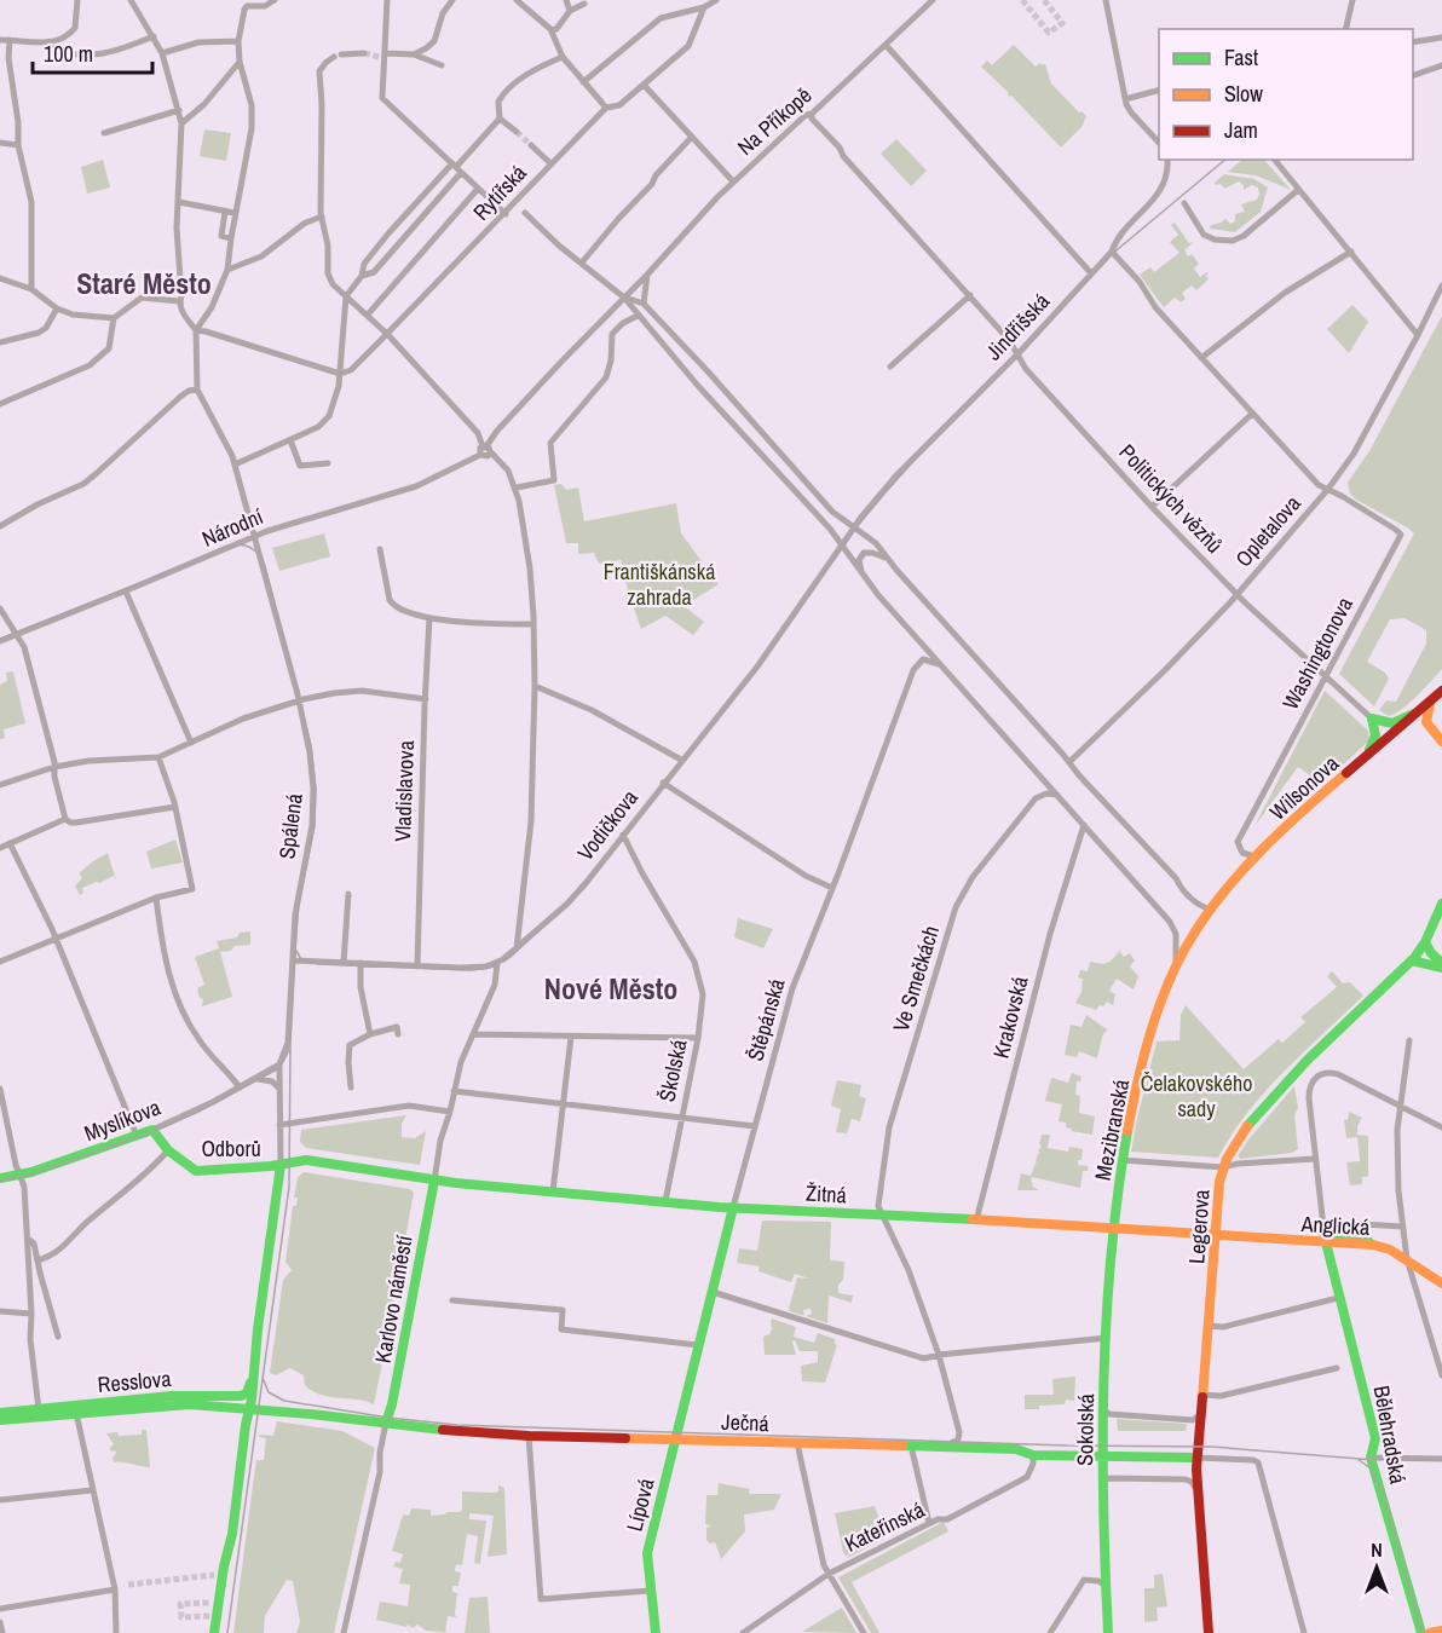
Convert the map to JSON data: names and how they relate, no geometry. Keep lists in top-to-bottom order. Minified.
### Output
{"streets":{"main road":["Wilsonova","Štěpánská","Myslíkova","Mezibranská","Odborů","Žitná","Anglická","Legerova","Karlovo náměstí","Resslova","Ječná","Sokolská","Bělehradská","Lípová"],"street":["Na Příkopě","Rytířská","Jindřišská","Politických vězňů","Národní","Opletalova","Washingtonova","Vladislavova","Vodičkova","Spálená","Ve Smečkách","Krakovská","Školská","Kateřinská"]},"crossings":[["Na Příkopě","Politických vězňů"],["Na Příkopě","Národní"],["Jindřišská","Politických vězňů"],["Jindřišská","Vodičkova"],["Politických vězňů","Opletalova"],["Politických vězňů","Washingtonova"],["Národní","Spálená"],["Opletalova","Washingtonova"],["Washingtonova","Wilsonova"],["Wilsonova","Mezibranská"],["Vodičkova","Školská"],["Spálená","Myslíkova"],["Ve Smečkách","Žitná"],["Ve Smečkách","Ječná"],["Krakovská","Žitná"],["Štěpánská","Žitná"],["Štěpánská","Ječná"],["Štěpánská","Lípová"],["Školská","Žitná"],["Myslíkova","Odborů"],["Mezibranská","Žitná"],["Mezibranská","Sokolská"],["Žitná","Anglická"],["Žitná","Legerova"],["Žitná","Karlovo náměstí"],["Žitná","Sokolská"],["Anglická","Legerova"],["Anglická","Bělehradská"],["Legerova","Ječná"],["Karlovo náměstí","Ječná"],["Ječná","Sokolská"],["Ječná","Lípová"],["Ječná","Kateřinská"]],"districts":["Staré Město","Nové Město"],"parks":["Františkánská zahrada","Čelakovského sady"],"legend":["Fast","Slow","Jam"],"scale_bar":"100 m","north":"top"}
